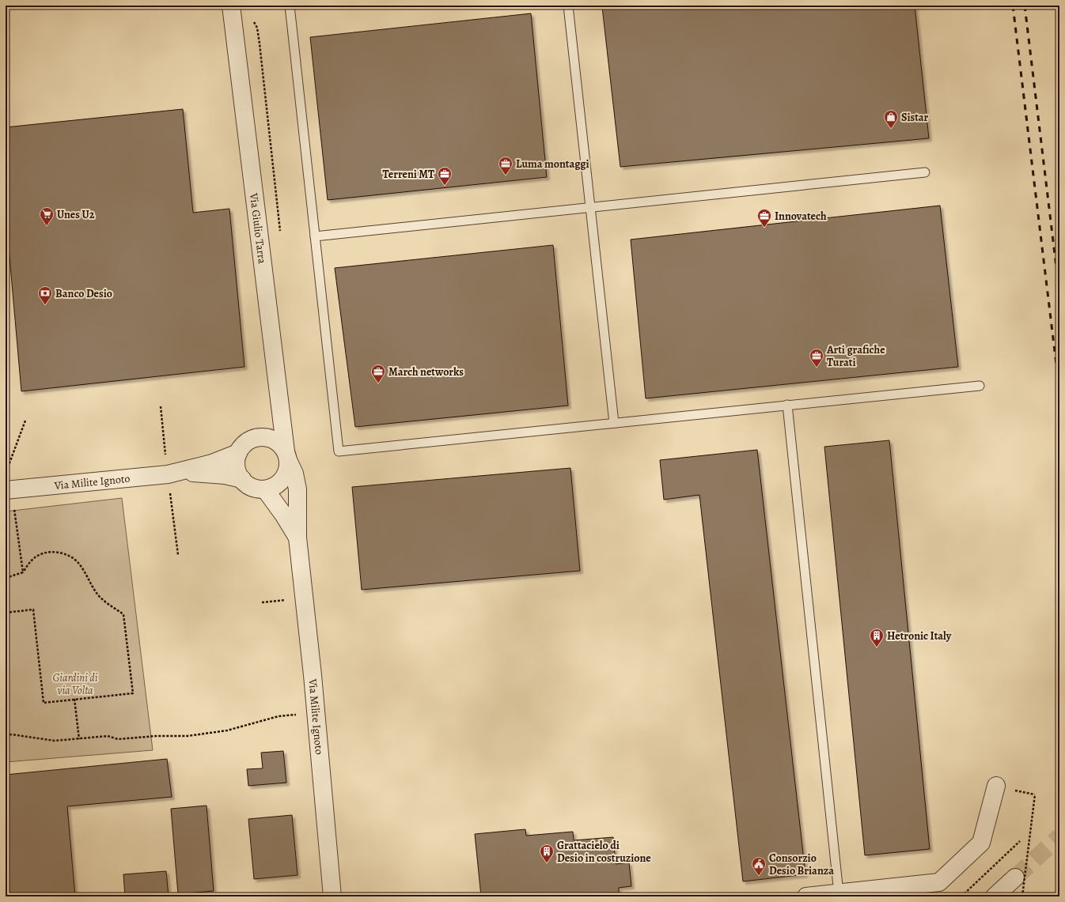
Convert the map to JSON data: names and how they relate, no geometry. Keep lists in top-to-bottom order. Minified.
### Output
{"streets":{"street":["Via Giulio Tarra","Via Milite Ignoto"]},"crossings":[["Via Giulio Tarra","Via Milite Ignoto"]],"parks":["Giardini di via Volta"],"places":{"shop":["Sistar"],"office":["Luma montaggi","Terreni MT","Innovatech","Arti grafiche Turati","March networks"],"supermarket":["Unes U2"],"bank":["Banco Desio"],"building":["Hetronic Italy","Grattacielo di Desio in costruzione"],"public building":["Consorzio Desio Brianza"]}}
